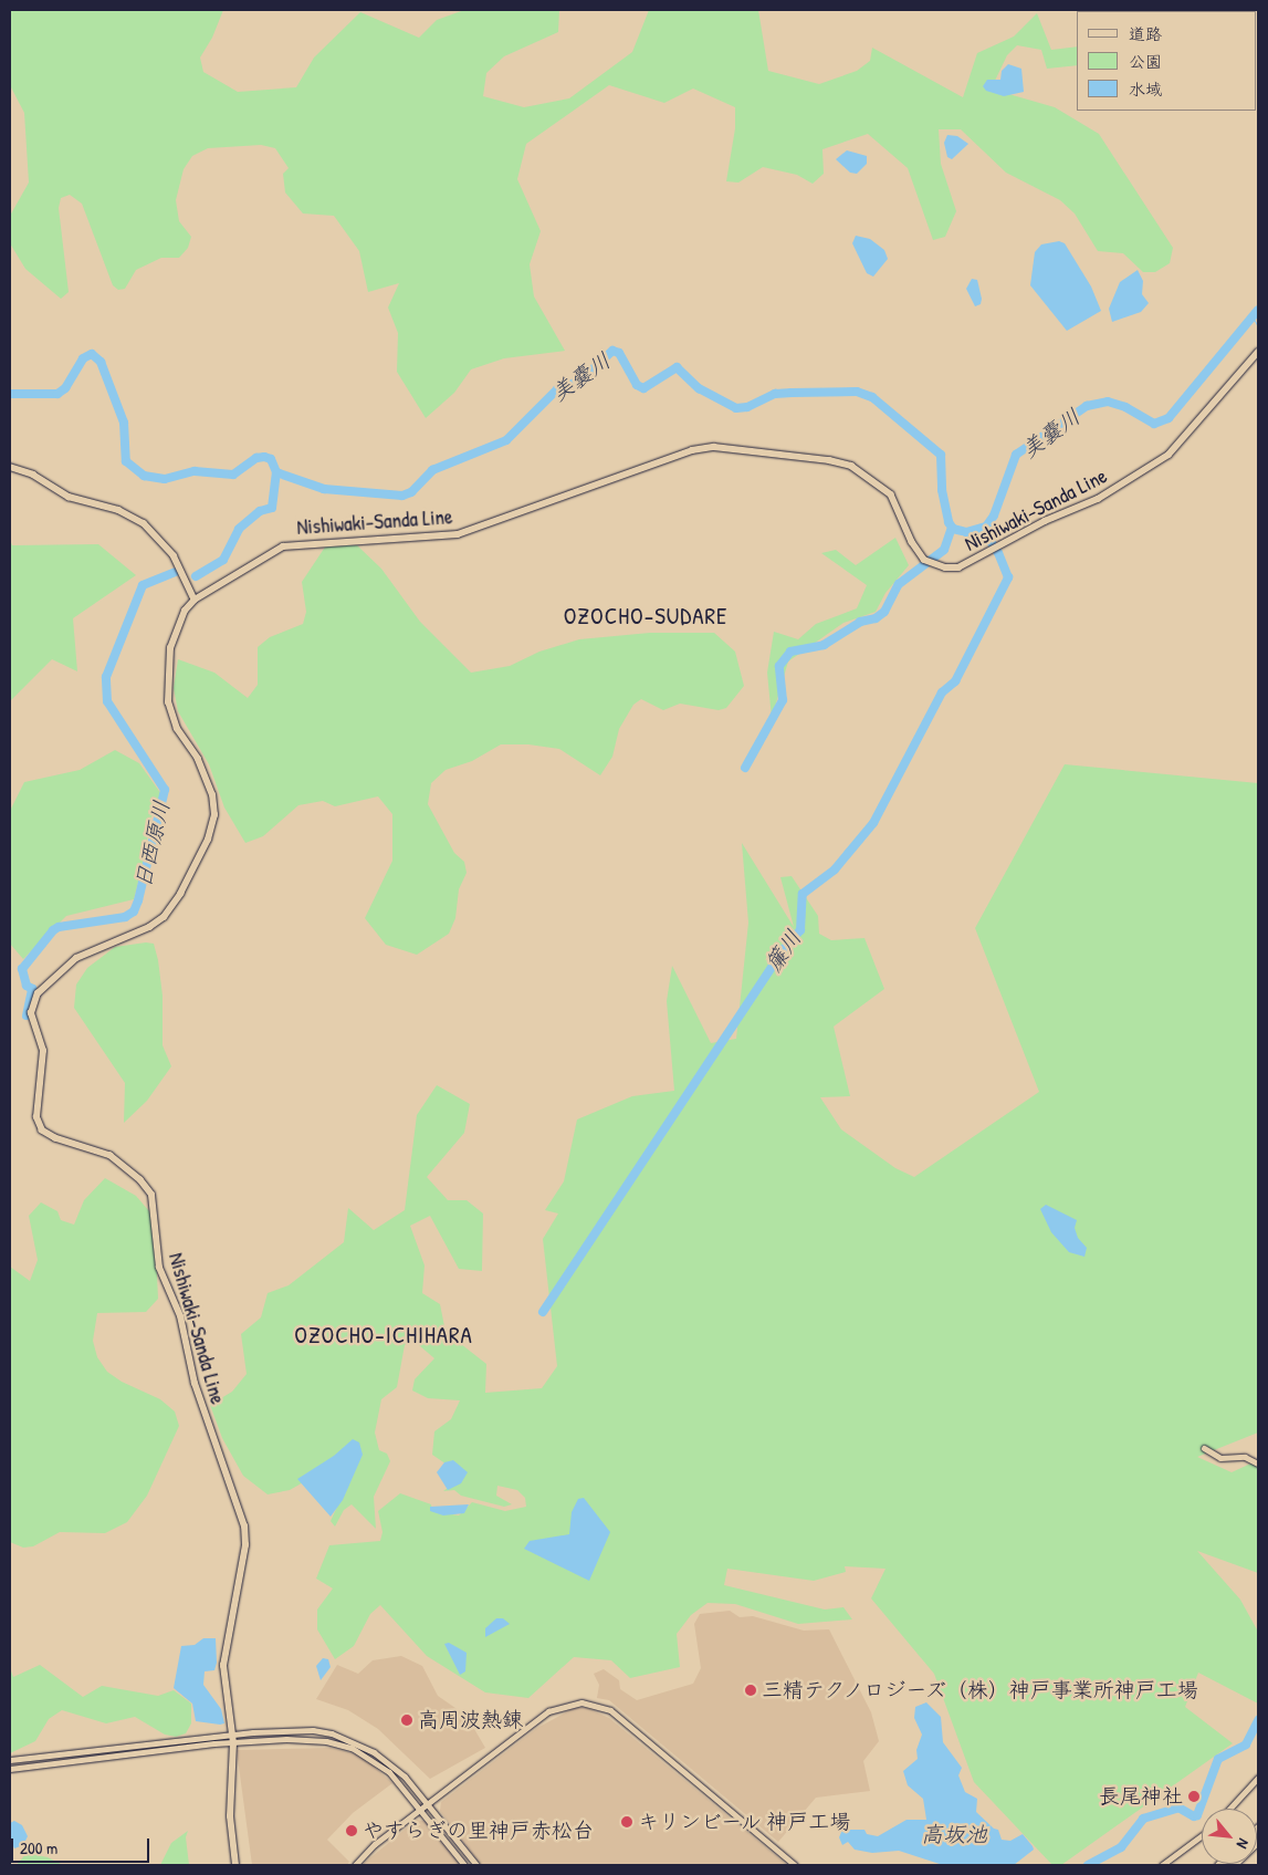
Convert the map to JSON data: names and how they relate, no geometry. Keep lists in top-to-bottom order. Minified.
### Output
{"streets":{"main road":["Nishiwaki-Sanda Line"]},"districts":["OZOCHO-SUDARE","OZOCHO-ICHIHARA"],"water":["美嚢川","日西原川","簾川","高坂池"],"places":["三精テクノロジーズ（株）神戸事業所神戸工場","高周波熱錬","長尾神社","キリンビール 神戸工場","やすらぎの里神戸赤松台"],"legend":["道路","公園","水域"],"scale_bar":"200 m","north":"bottom right"}
